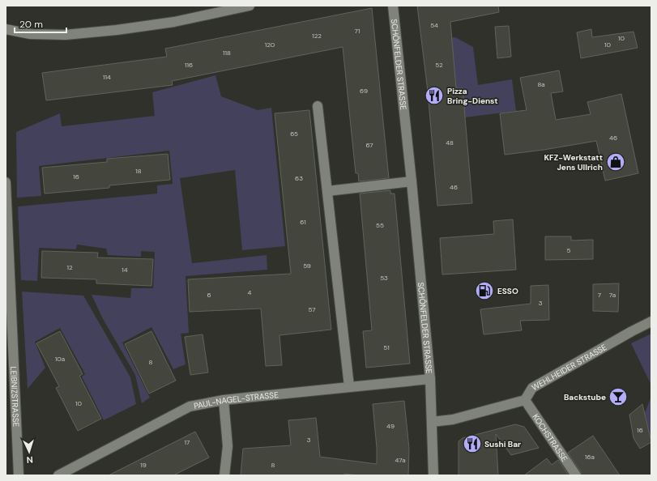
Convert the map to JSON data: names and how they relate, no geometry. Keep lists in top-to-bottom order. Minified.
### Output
{"streets":{"street":["SCHÖNFELDER STRASSE","WEHLHEIDER STRASSE","LEIBNIZSTRASSE","PAUL-NAGEL-STRASSE","KOCHSTRASSE"]},"crossings":[["SCHÖNFELDER STRASSE","PAUL-NAGEL-STRASSE"],["WEHLHEIDER STRASSE","KOCHSTRASSE"]],"places":{"restaurant":["Pizza Bring-Dienst","Sushi Bar"],"shop":["KFZ-Werkstatt Jens Ullrich"],"fuel station":["ESSO"],"bar":["Backstube"]},"house_numbers":["54","71","122","10","120","10","118","116","52","114","8a","69","65","46","48","67","18","16","63","46","61","55","5","59","12","14","53","4","6","7","7a","3","57","51","10a","8","10","49","16","3","17","16a","47a","19","8"],"scale_bar":"20 m","north":"bottom"}
